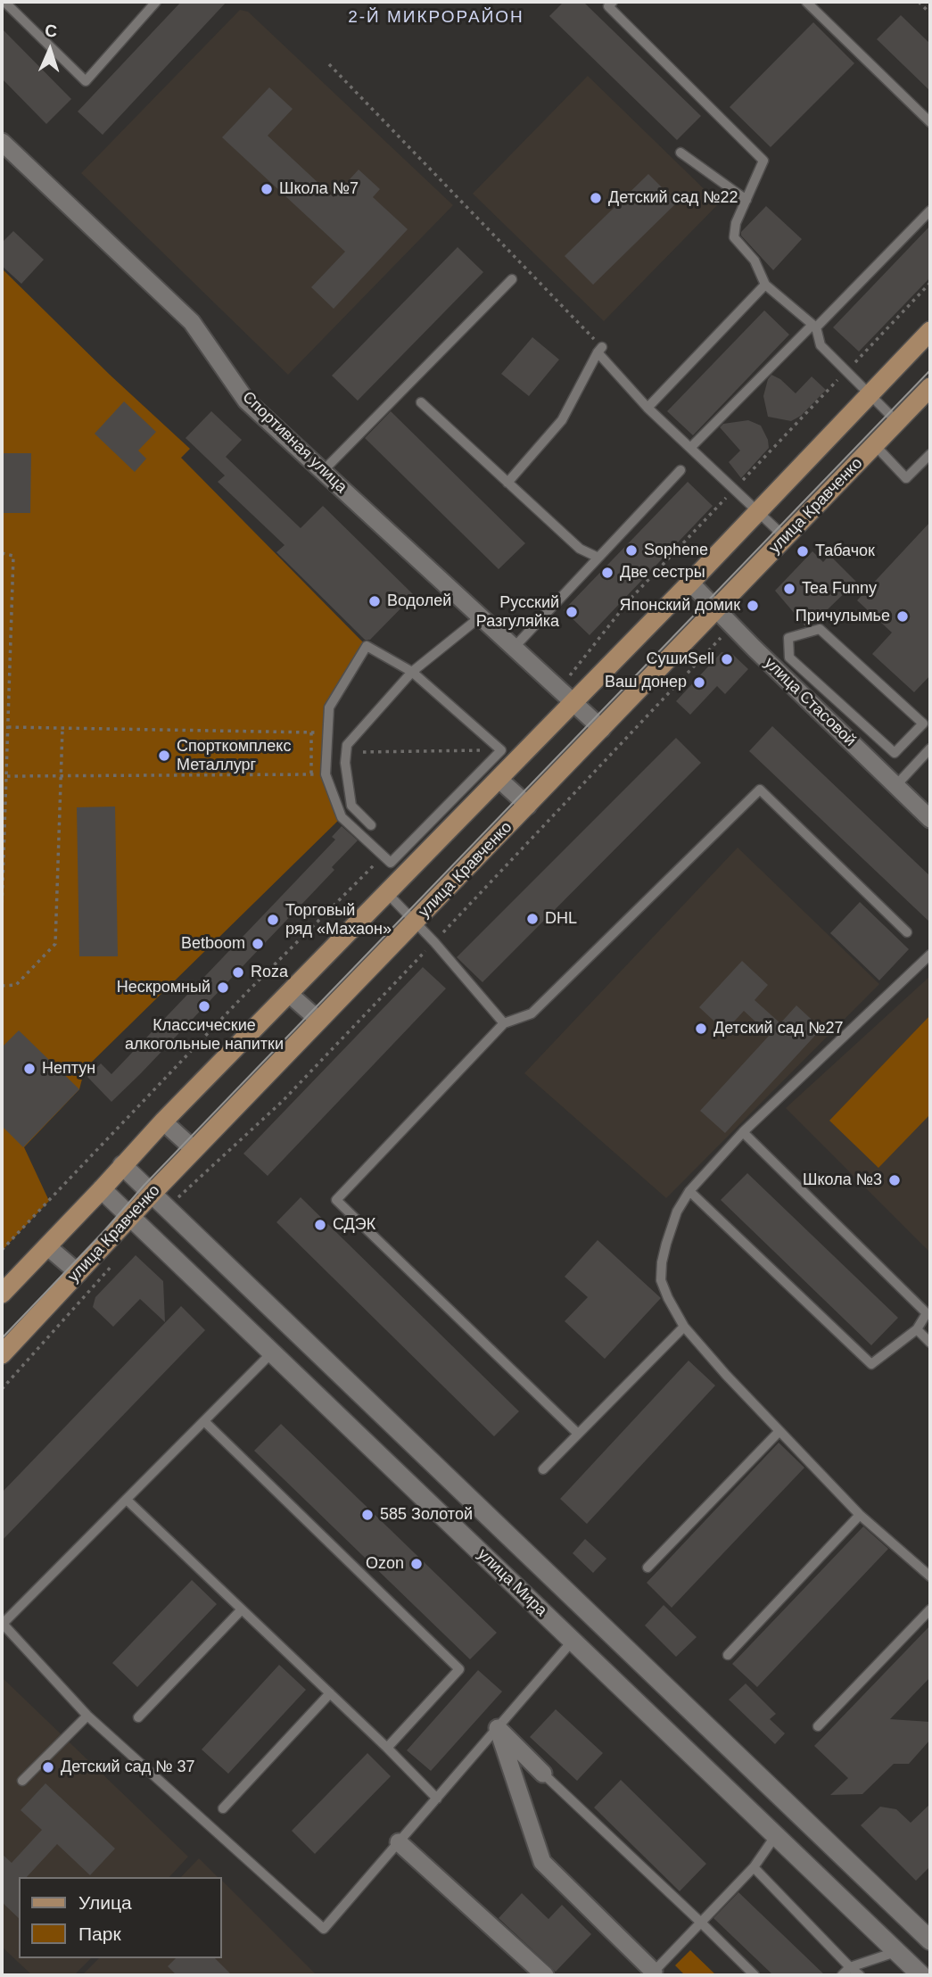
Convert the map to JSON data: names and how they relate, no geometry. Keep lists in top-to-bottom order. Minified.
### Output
{"streets":{"main road":["улица Кравченко"],"street":["Спортивная улица","улица Стасовой","улица Мира"]},"crossings":[["Спортивная улица","улица Кравченко"],["улица Кравченко","улица Стасовой"],["улица Кравченко","улица Мира"]],"districts":["2-Й МИКРОРАЙОН"],"places":["Школа №7","Детский сад №22","Sophene","Табачок","Две сестры","Tea Funny","Водолей","Японский домик","Русский Разгуляйка","Причулымье","СушиSell","Ваш донер","Спорткомплекс Металлург","DHL","Торговый ряд «Махаон»","Betboom","Roza","Нескромный","Классические алкогольные напитки","Детский сад №27","Нептун","Школа №3","СДЭК","585 Золотой","Ozon","Детский сад № 37"],"legend":["Улица","Парк"],"north":"top"}
